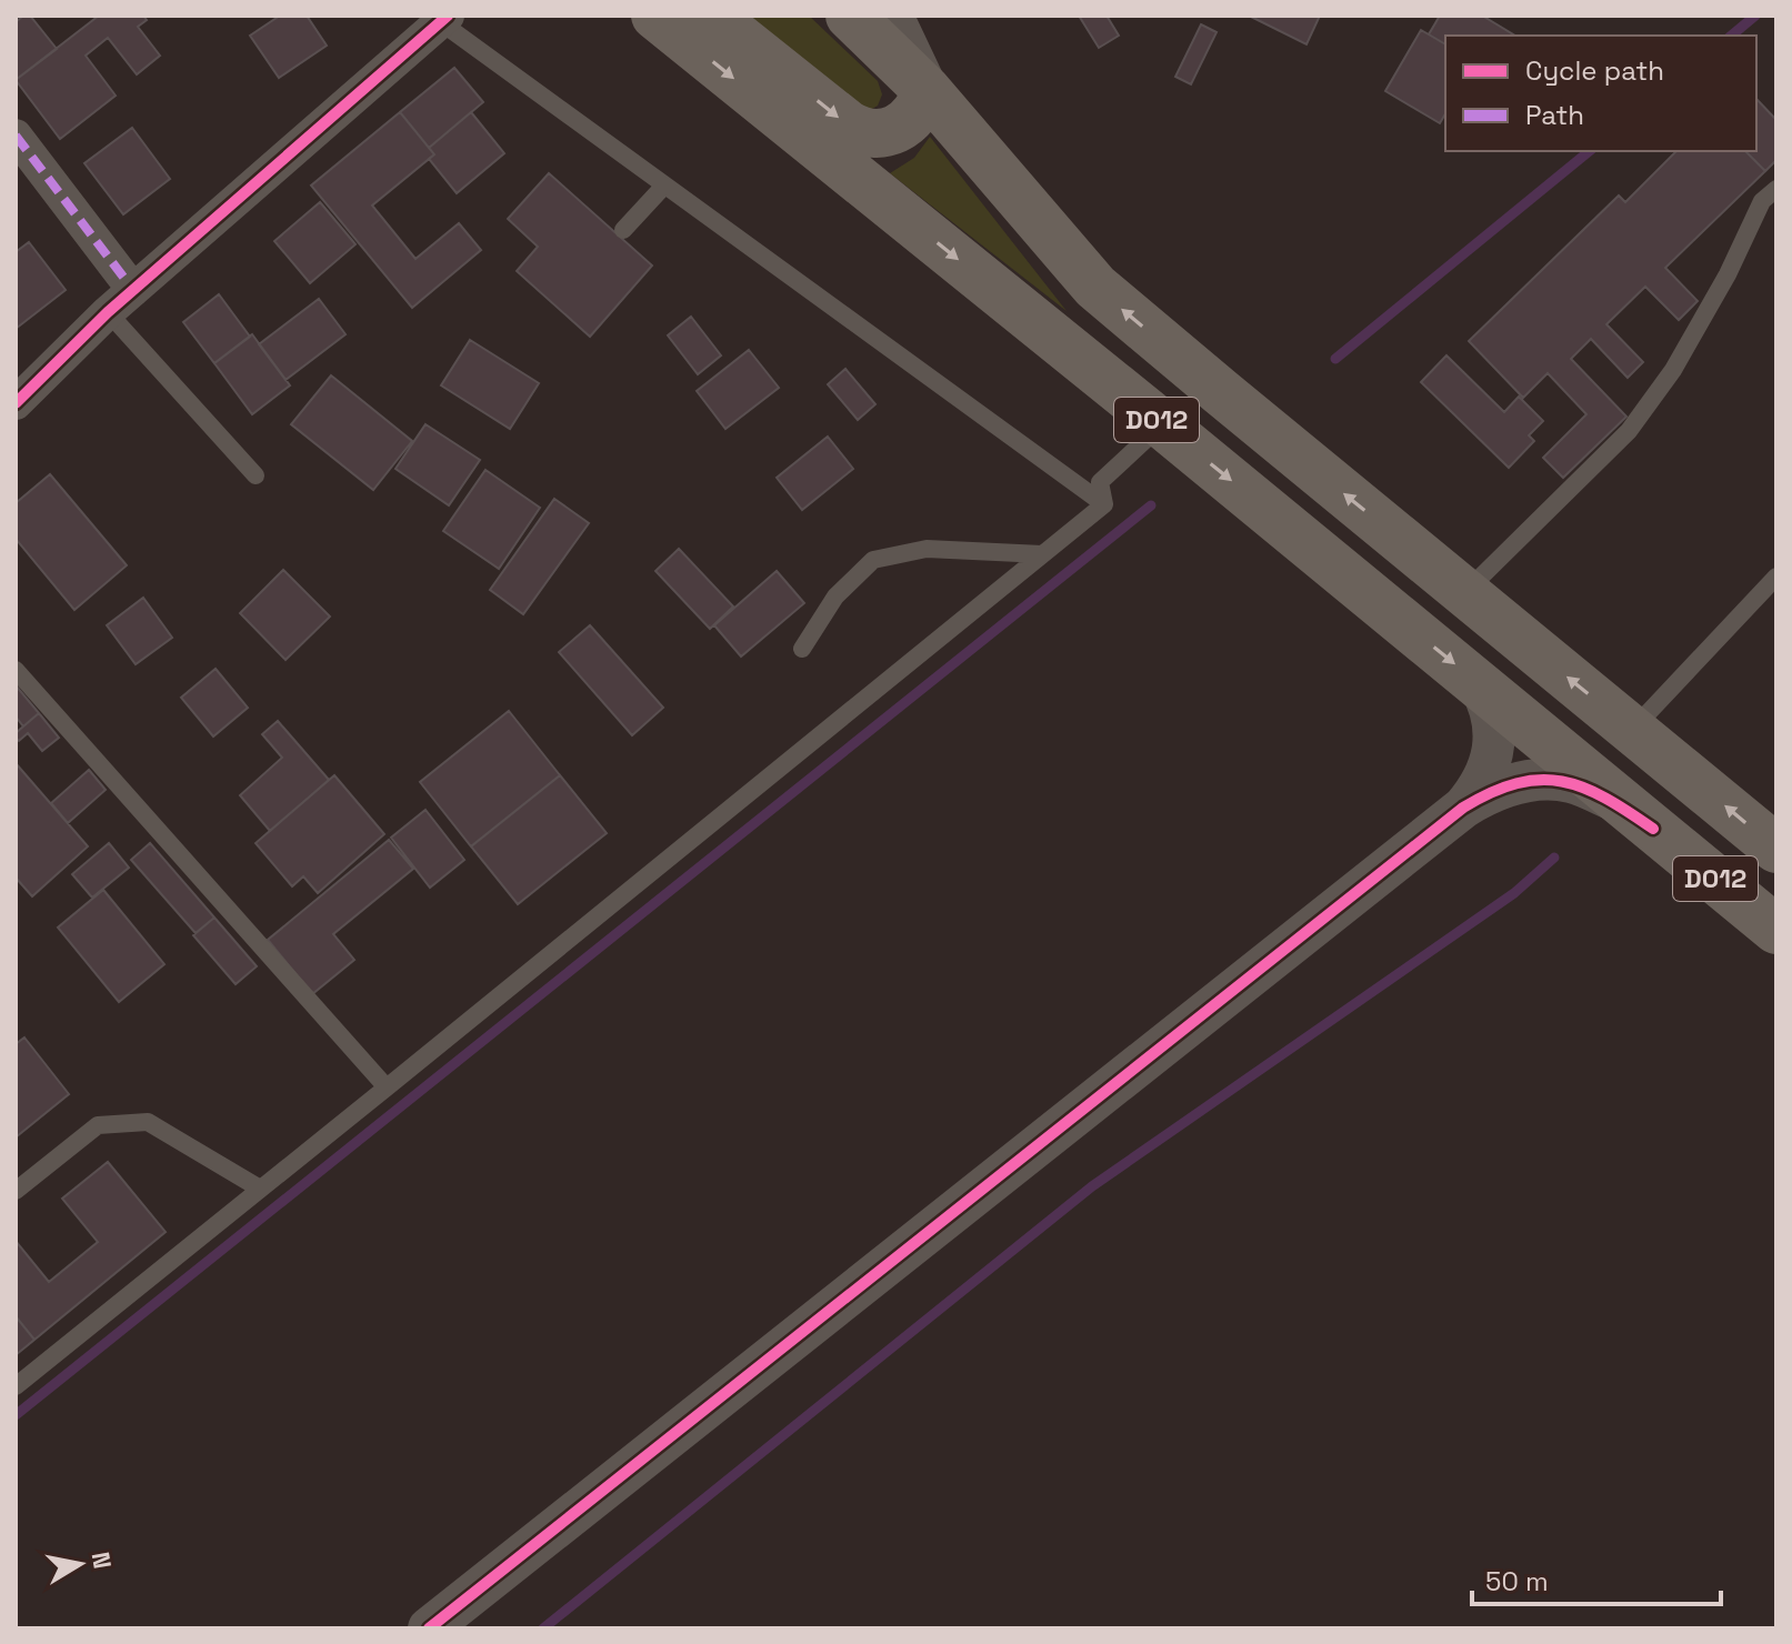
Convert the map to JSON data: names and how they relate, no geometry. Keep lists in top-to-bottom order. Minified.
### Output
{"streets":{"highway":["D012"]},"legend":["Cycle path","Path"],"scale_bar":"50 m","north":"right"}
